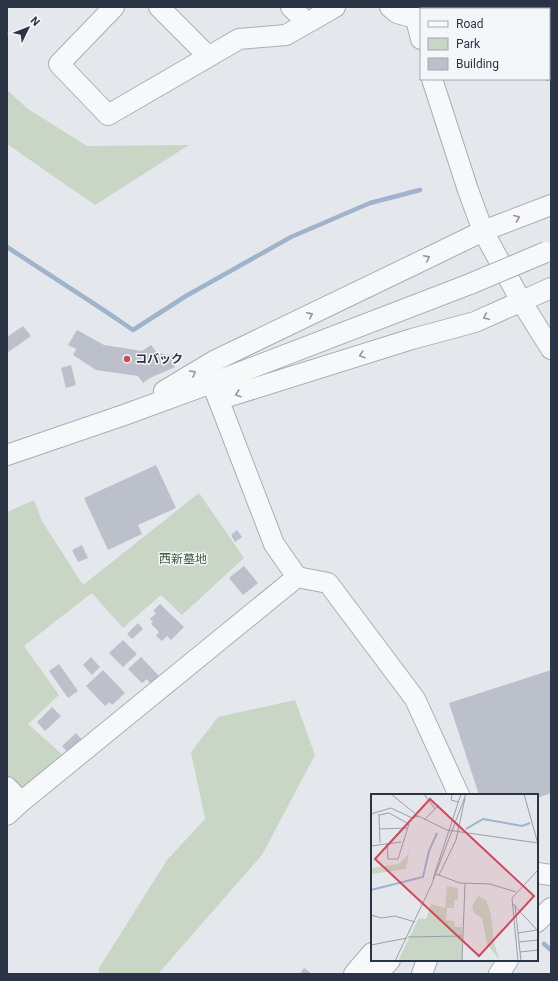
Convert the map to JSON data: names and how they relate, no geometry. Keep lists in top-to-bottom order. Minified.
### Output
{"parks":["西新墓地"],"places":["コバック"],"legend":["Road","Park","Building"],"north":"top right"}
